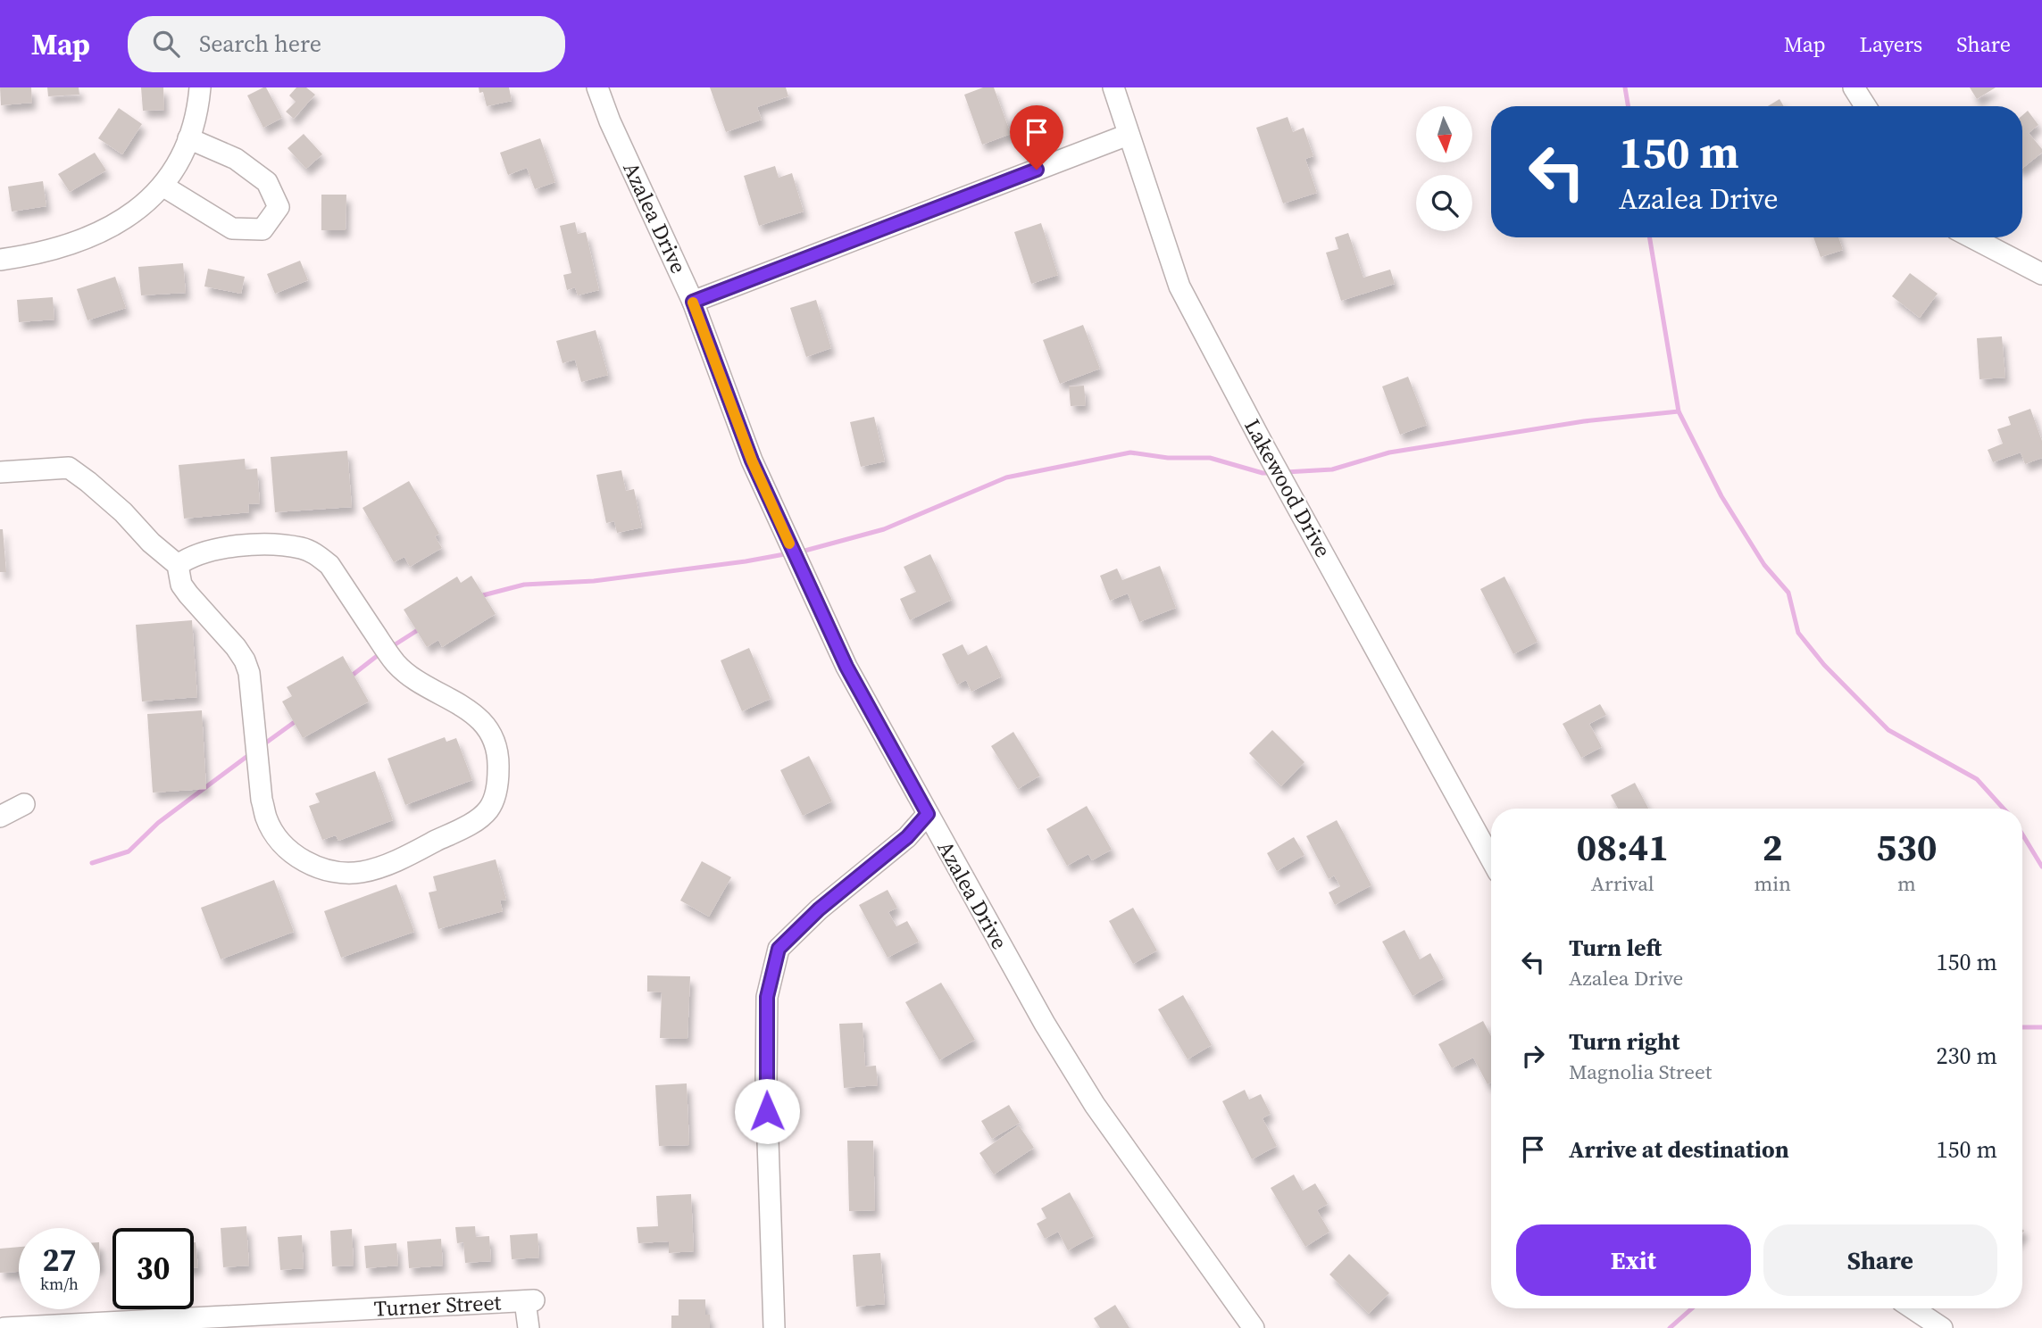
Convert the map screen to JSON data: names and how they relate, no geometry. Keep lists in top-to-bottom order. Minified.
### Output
{"streets":{"street":["Azalea Drive","Lakewood Drive","Turner Street"]},"north":"bottom","page":{"header":"Map","search":"Search here","nav":["Map","Layers","Share"],"turn":["150 m","Azalea Drive"],"eta":["08:41","Arrival","2","min","530","m"],"list":[{"name":"Turn left","note":"Azalea Drive","value":"150 m"},{"name":"Turn right","note":"Magnolia Street","value":"230 m"},{"name":"Arrive at destination","value":"150 m"}],"buttons":["Exit","Share"],"speed":"27 km/h","limit":"30"}}
